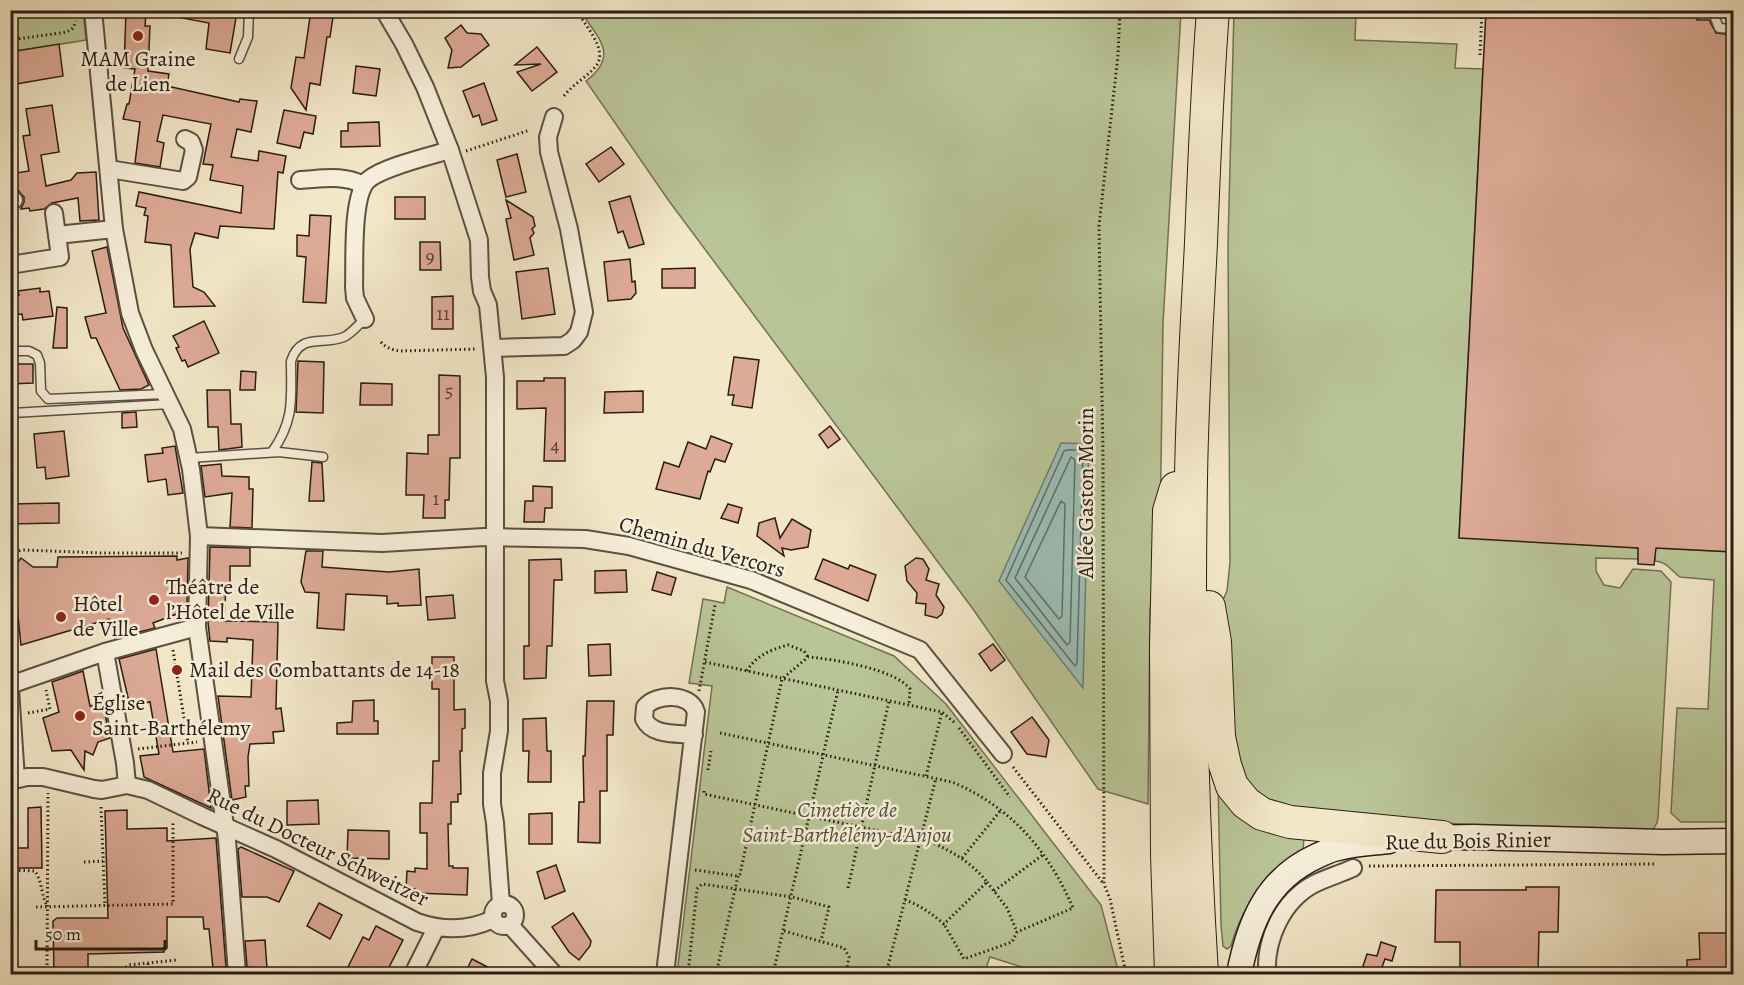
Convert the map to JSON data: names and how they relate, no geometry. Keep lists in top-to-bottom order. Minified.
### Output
{"streets":{"street":["Chemin du Vercors","Rue du Bois Rinier","Rue du Docteur Schweitzer"],"path":["Allée Gaston Morin"]},"parks":["Cimetière de Saint-Barthélémy-d'Anjou"],"places":["MAM Graine de Lien","Théâtre de l’Hôtel de Ville","Hôtel de Ville","Mail des Combattants de 14-18","Église Saint-Barthélemy"],"house_numbers":["9","11","5","4","1"],"scale_bar":"50 m"}
